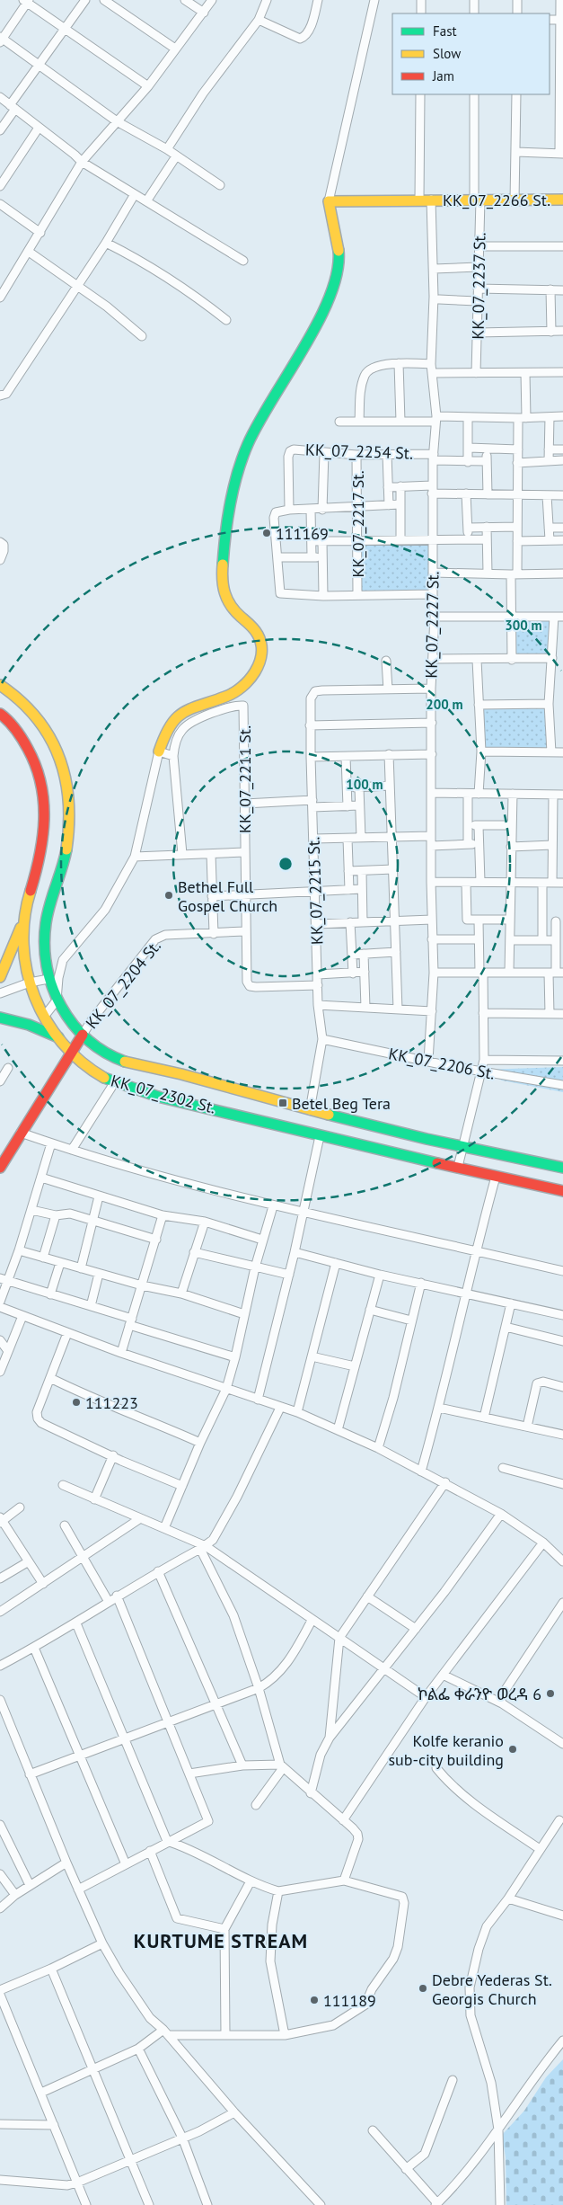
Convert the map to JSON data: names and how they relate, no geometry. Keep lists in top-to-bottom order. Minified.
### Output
{"streets":{"main road":["KK_07_2266 St.","KK_07_2302 St."],"street":["KK_07_2237 St.","KK_07_2254 St.","KK_07_2217 St.","KK_07_2227 St.","KK_07_2211 St.","KK_07_2215 St.","KK_07_2204 St.","KK_07_2206 St."]},"crossings":[["KK_07_2266 St.","KK_07_2237 St."],["KK_07_2266 St.","KK_07_2227 St."],["KK_07_2254 St.","KK_07_2217 St."],["KK_07_2254 St.","KK_07_2227 St."],["KK_07_2227 St.","KK_07_2206 St."],["KK_07_2211 St.","KK_07_2215 St."],["KK_07_2211 St.","KK_07_2204 St."],["KK_07_2215 St.","KK_07_2206 St."],["KK_07_2215 St.","KK_07_2302 St."],["KK_07_2204 St.","KK_07_2302 St."]],"districts":["KURTUME STREAM"],"places":{"other":["111169","Bethel Full Gospel Church","111223","ኮልፌ ቀራንዮ ወረዳ 6","Kolfe keranio sub-city building","Debre Yederas St. Georgis Church","111189"],"transit":["Betel Beg Tera"]},"legend":["Fast","Slow","Jam"],"rings":["300 m","200 m","100 m"]}
